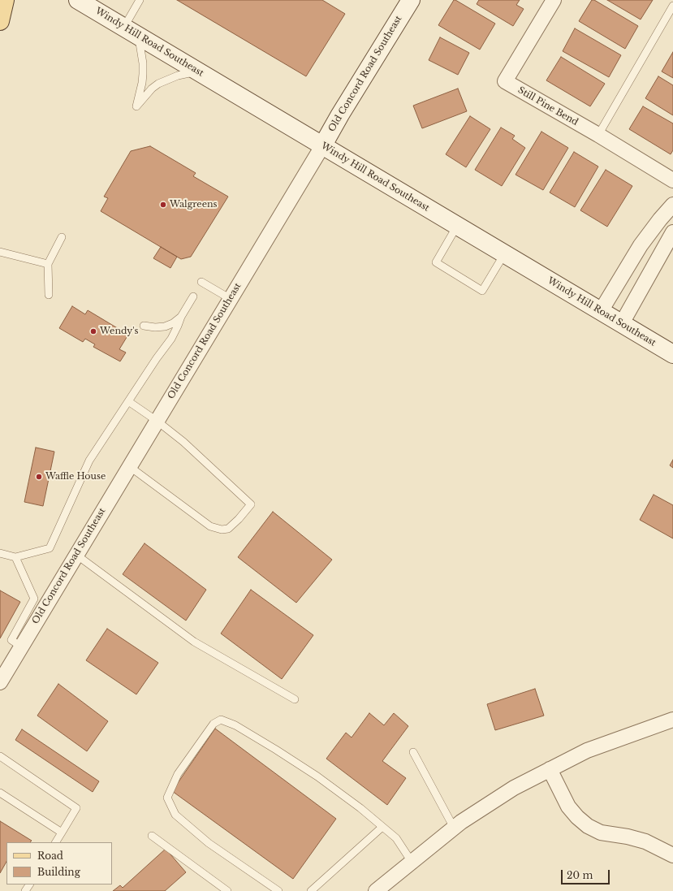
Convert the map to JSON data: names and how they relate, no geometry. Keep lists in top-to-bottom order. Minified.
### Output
{"streets":{"main road":["Windy Hill Road Southeast","Old Concord Road Southeast"],"street":["Still Pine Bend"]},"crossings":[["Windy Hill Road Southeast","Old Concord Road Southeast"]],"places":["Walgreens","Wendy's","Waffle House"],"legend":["Road","Building"],"scale_bar":"20 m"}
